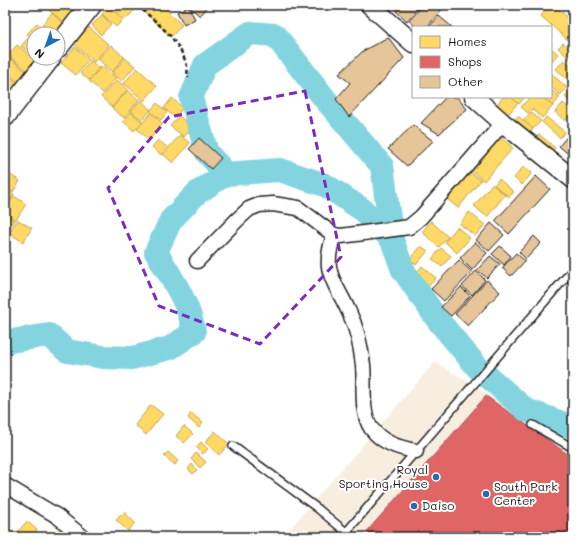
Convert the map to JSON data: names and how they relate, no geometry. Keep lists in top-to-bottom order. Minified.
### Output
{"places":["Royal Sporting House","South Park Center","Daiso"],"legend":["Homes","Shops","Other"],"north":"bottom left"}
